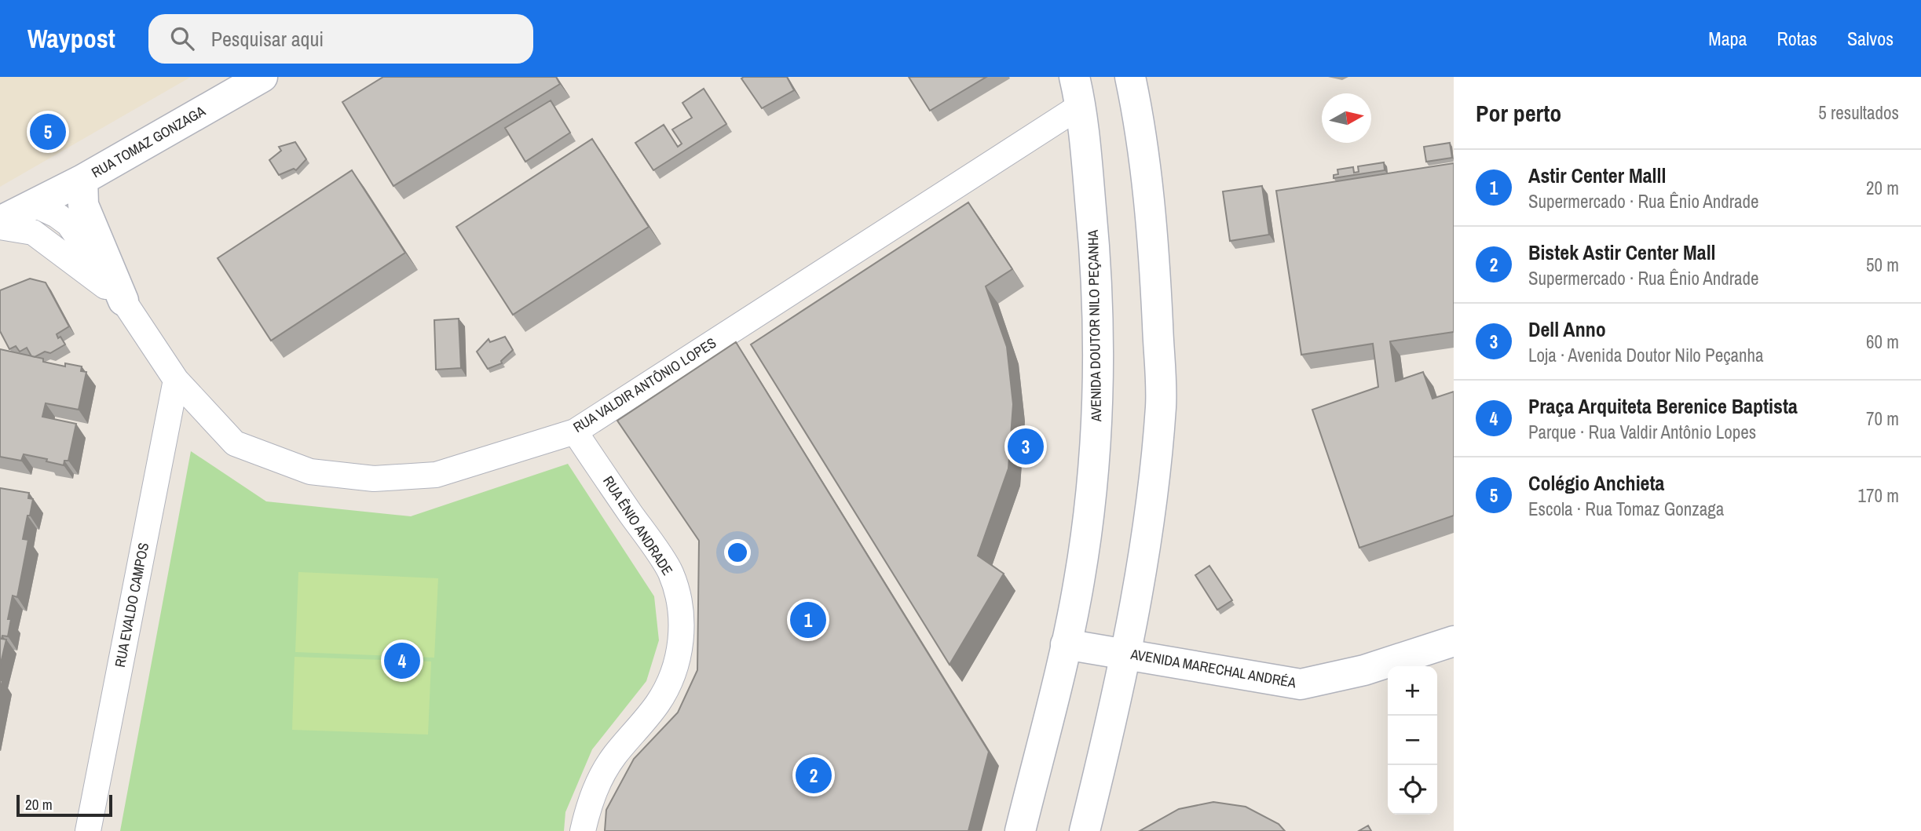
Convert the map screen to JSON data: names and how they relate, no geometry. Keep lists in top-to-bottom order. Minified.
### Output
{"streets":{"main road":["RUA TOMAZ GONZAGA","AVENIDA DOUTOR NILO PEÇANHA","AVENIDA MARECHAL ANDRÉA"],"street":["RUA VALDIR ANTÔNIO LOPES","RUA ÊNIO ANDRADE","RUA EVALDO CAMPOS"]},"crossings":[["RUA TOMAZ GONZAGA","RUA VALDIR ANTÔNIO LOPES"],["AVENIDA DOUTOR NILO PEÇANHA","RUA VALDIR ANTÔNIO LOPES"],["AVENIDA DOUTOR NILO PEÇANHA","AVENIDA MARECHAL ANDRÉA"],["RUA VALDIR ANTÔNIO LOPES","RUA ÊNIO ANDRADE"],["RUA VALDIR ANTÔNIO LOPES","RUA EVALDO CAMPOS"]],"scale_bar":"20 m","north":"right","page":{"header":"Waypost","search":"Pesquisar aqui","nav":["Mapa","Rotas","Salvos"],"heading":["Por perto","5 resultados"],"pins":["5","3","1","4","2"],"list":[{"mark":"1","name":"Astir Center Malll","note":"Supermercado · Rua Ênio Andrade","value":"20 m"},{"mark":"2","name":"Bistek Astir Center Mall","note":"Supermercado · Rua Ênio Andrade","value":"50 m"},{"mark":"3","name":"Dell Anno","note":"Loja · Avenida Doutor Nilo Peçanha","value":"60 m"},{"mark":"4","name":"Praça Arquiteta Berenice Baptista","note":"Parque · Rua Valdir Antônio Lopes","value":"70 m"},{"mark":"5","name":"Colégio Anchieta","note":"Escola · Rua Tomaz Gonzaga","value":"170 m"}],"map_buttons":["+","−"],"scale":"20 m"}}
